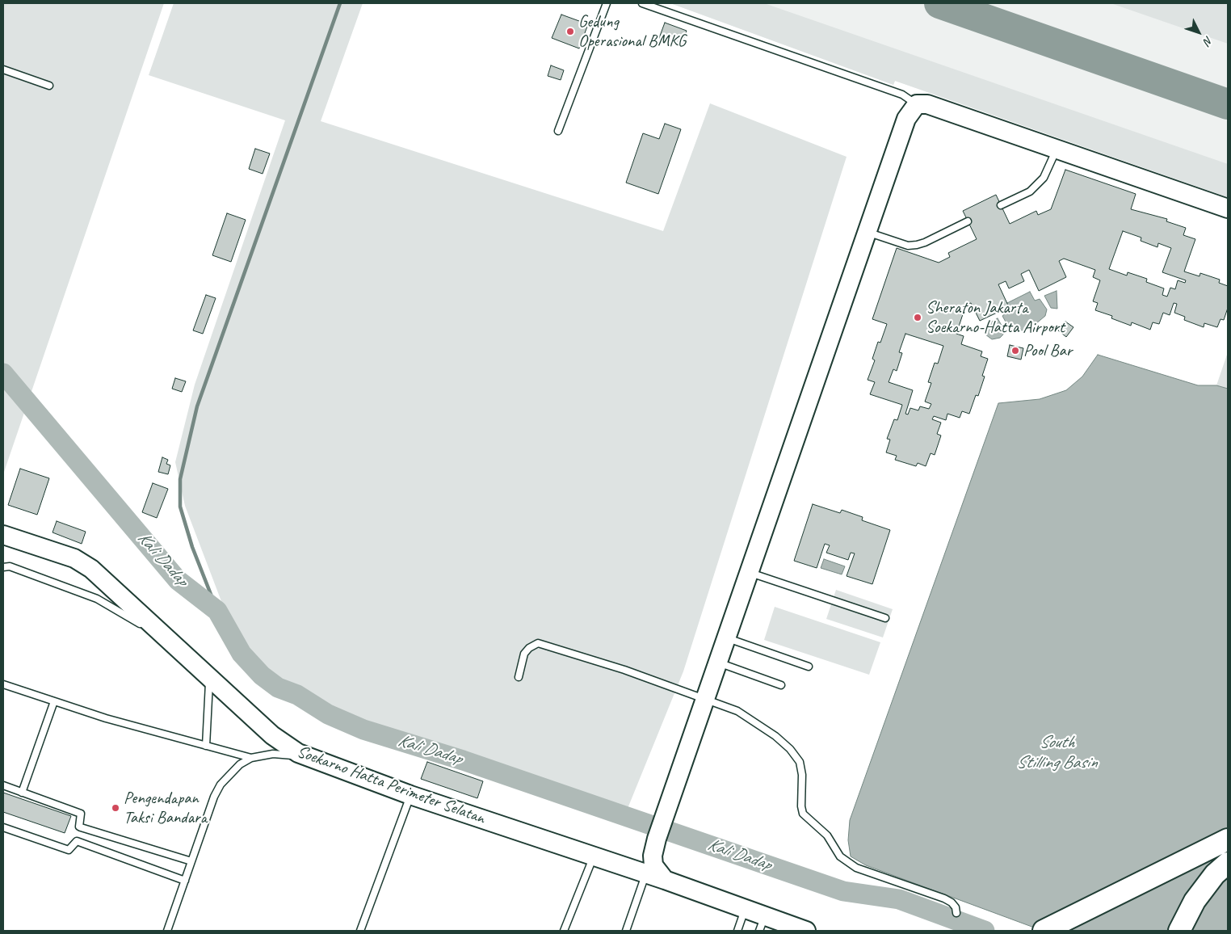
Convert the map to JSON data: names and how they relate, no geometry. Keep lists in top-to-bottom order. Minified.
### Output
{"streets":{"street":["Soekarno Hatta Perimeter Selatan"]},"water":["Kali Dadap","South Stilling Basin"],"places":["Gedung Operasional BMKG","Sheraton Jakarta Soekarno-Hatta Airport","Pool Bar","Pengendapan Taksi Bandara"],"north":"bottom right"}
